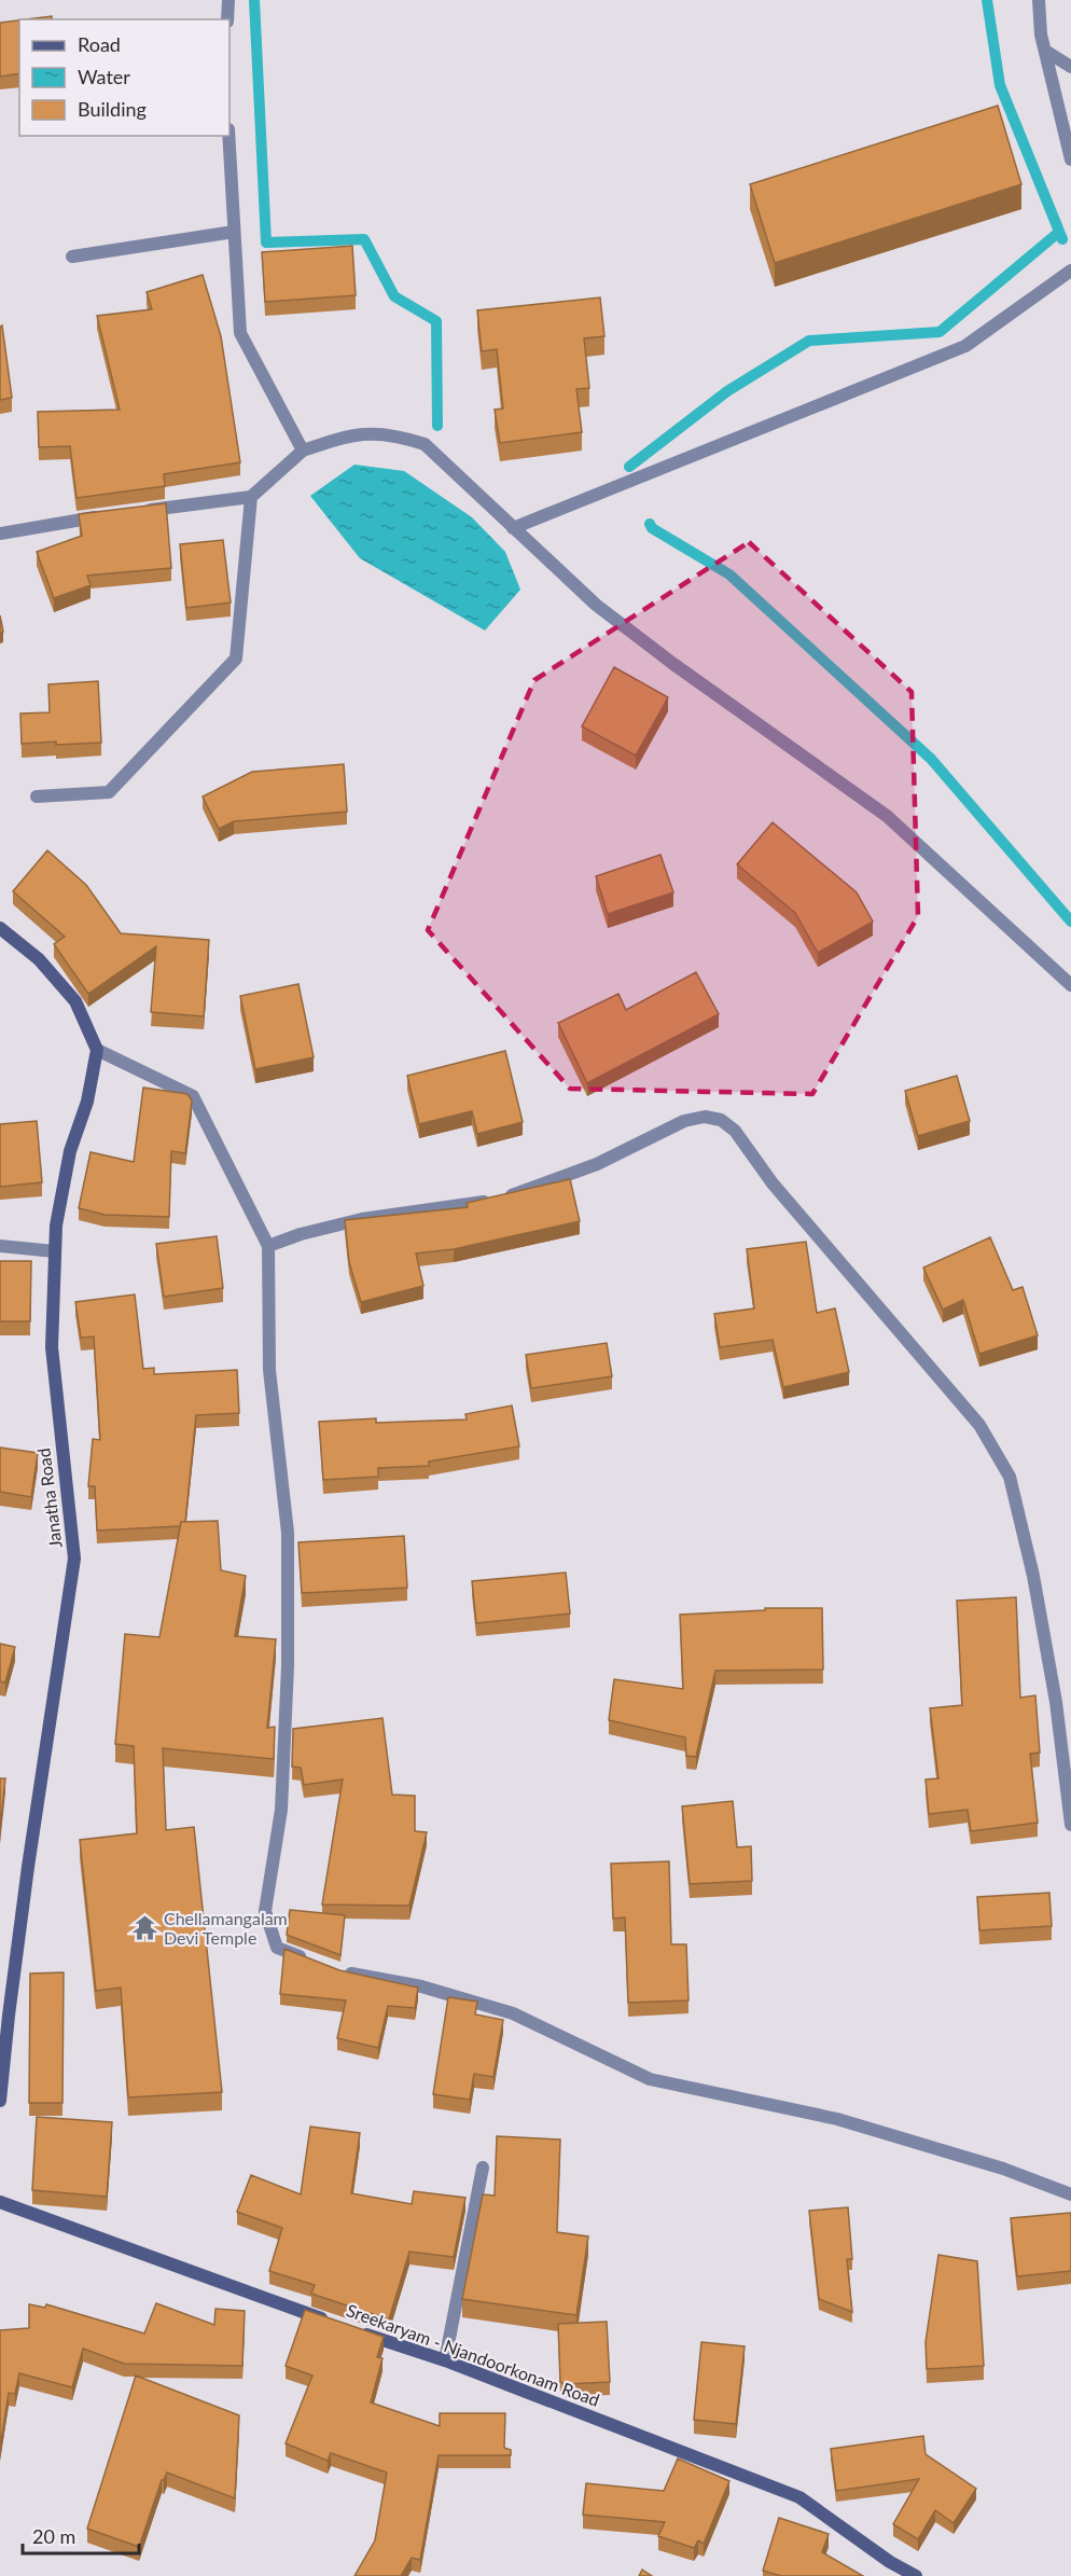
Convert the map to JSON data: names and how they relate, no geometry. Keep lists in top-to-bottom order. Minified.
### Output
{"streets":{"street":["Janatha Road","Sreekaryam - Njandoorkonam Road"]},"places":{"temple":["Chellamangalam Devi Temple"]},"legend":["Road","Water","Building"],"scale_bar":"20 m"}
